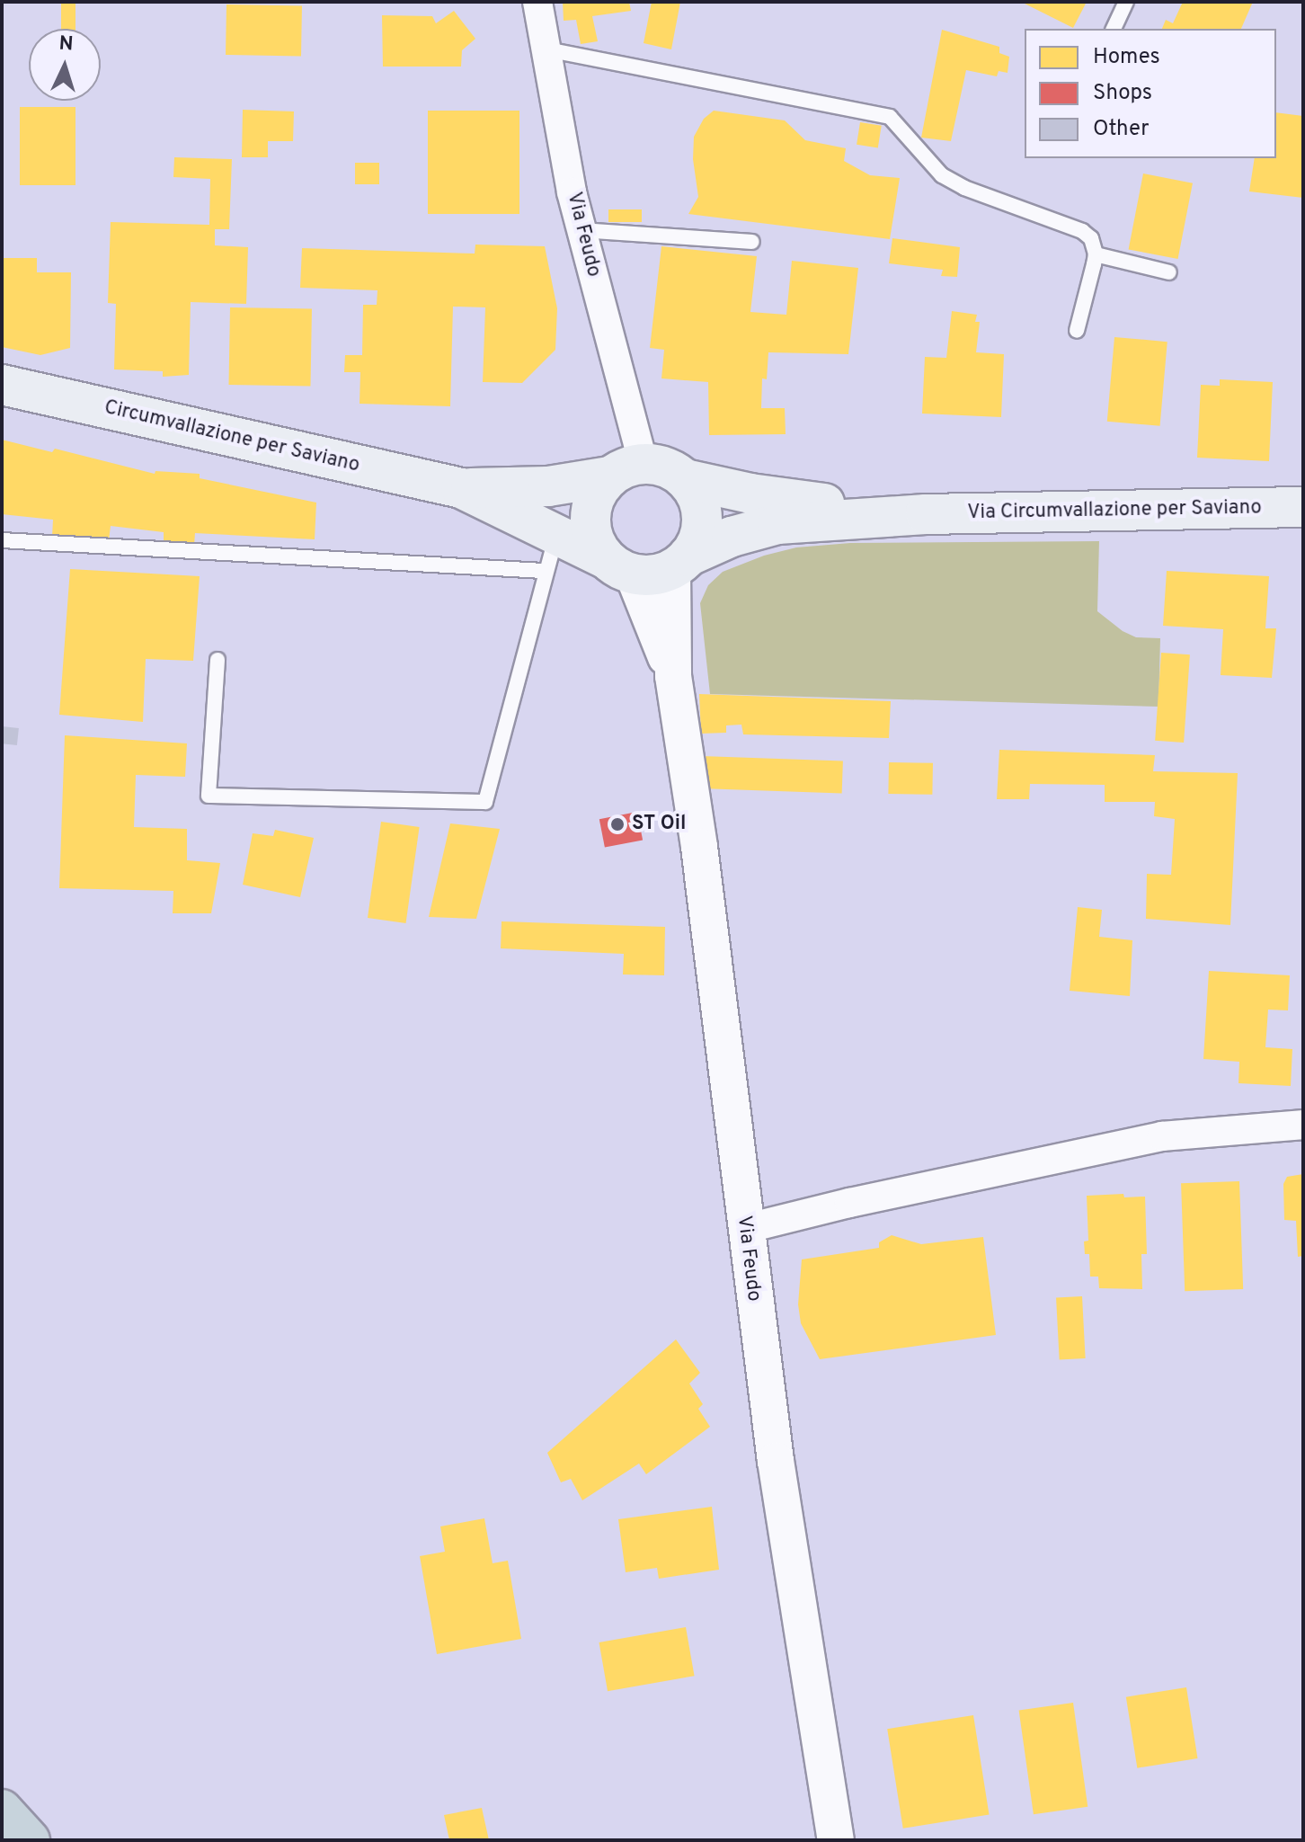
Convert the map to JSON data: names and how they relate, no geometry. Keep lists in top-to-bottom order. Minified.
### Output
{"streets":{"main road":["Circumvallazione per Saviano","Via Circumvallazione per Saviano"],"street":["Via Feudo"]},"crossings":[["Via Feudo","Circumvallazione per Saviano"],["Via Feudo","Via Circumvallazione per Saviano"],["Circumvallazione per Saviano","Via Circumvallazione per Saviano"]],"places":["ST Oil"],"legend":["Homes","Shops","Other"],"north":"top"}
